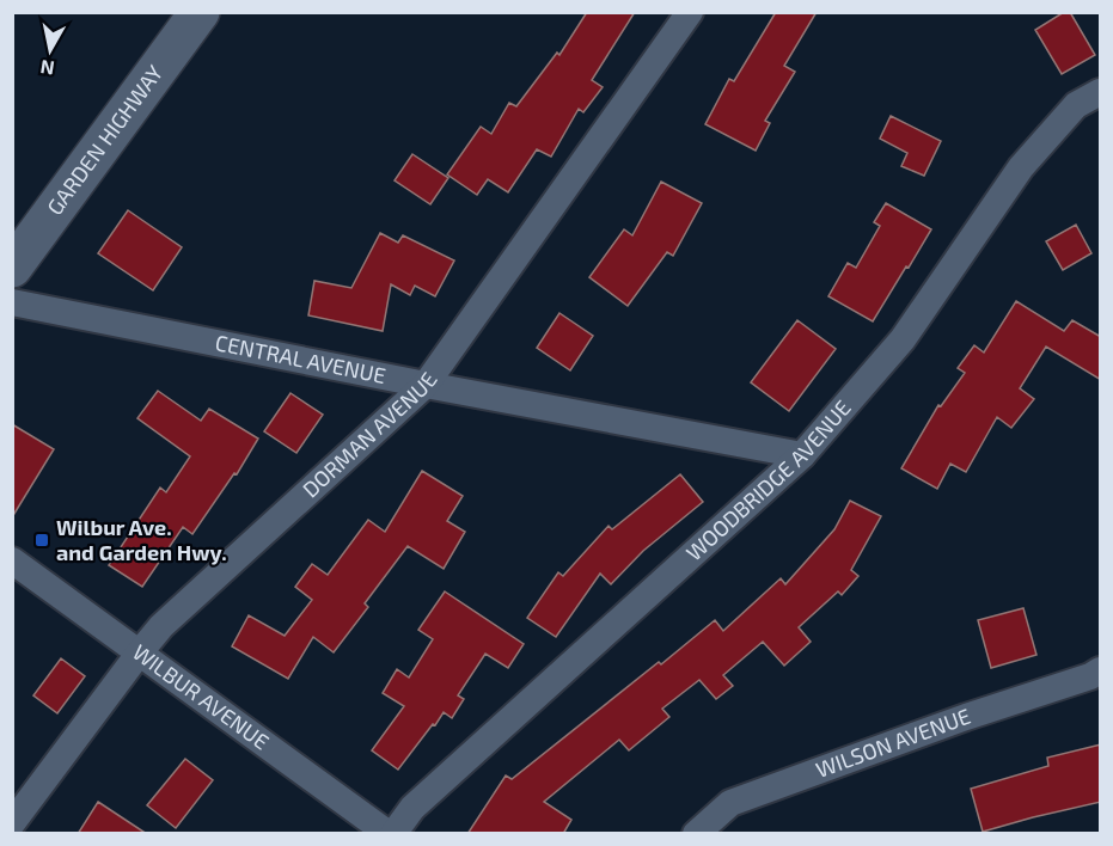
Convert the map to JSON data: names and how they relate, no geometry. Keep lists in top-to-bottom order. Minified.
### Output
{"streets":{"main road":["GARDEN HIGHWAY"],"street":["CENTRAL AVENUE","DORMAN AVENUE","WOODBRIDGE AVENUE","WILBUR AVENUE","WILSON AVENUE"]},"crossings":[["CENTRAL AVENUE","DORMAN AVENUE"],["CENTRAL AVENUE","WOODBRIDGE AVENUE"],["DORMAN AVENUE","WILBUR AVENUE"],["WOODBRIDGE AVENUE","WILBUR AVENUE"]],"places":{"transit":["Wilbur Ave. and Garden Hwy."]},"north":"bottom"}
